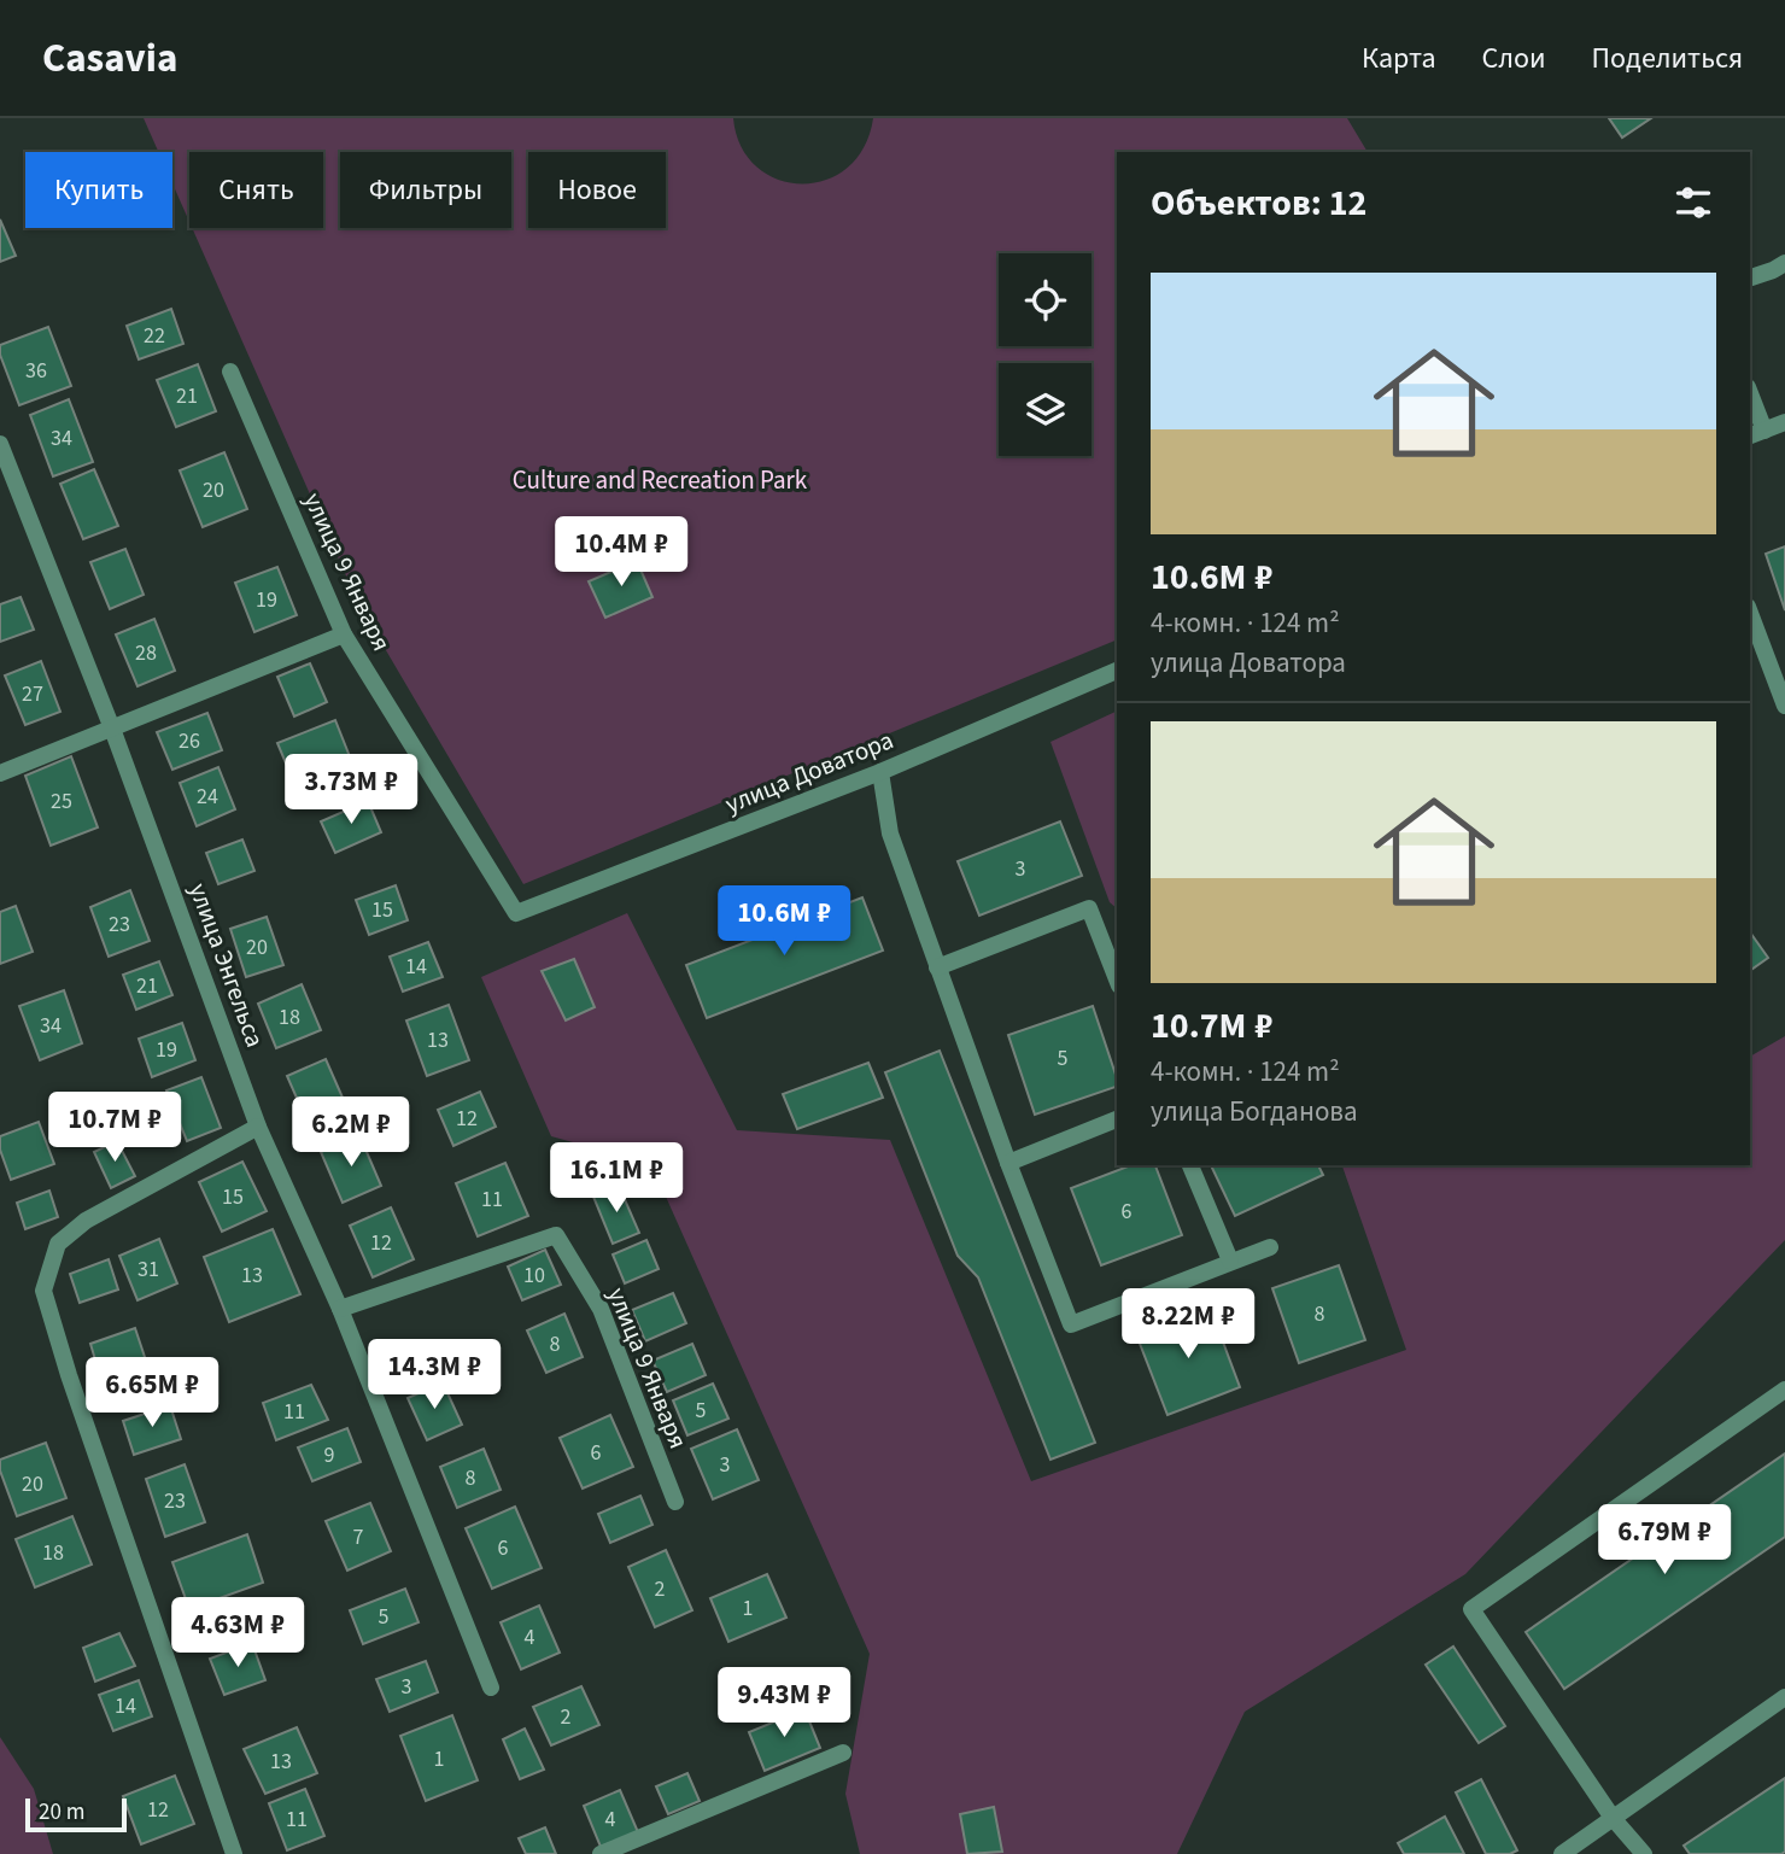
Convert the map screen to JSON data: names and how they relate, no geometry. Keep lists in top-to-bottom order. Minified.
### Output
{"streets":{"street":["улица 9 Января","улица Доватора","улица Энгельса"]},"crossings":[["улица 9 Января","улица Доватора"],["улица 9 Января","улица Энгельса"]],"parks":["Culture and Recreation Park"],"house_numbers":["22","36","21","34","20","19","28","27","26","24","25","3","15","23","20","14","21","18","34","13","19","5","12","15","11","6","12","31","13","10","8","8","5","11","6","9","3","8","20","23","7","6","18","2","1","5","4","3","14","2","1","13","12","11","4"],"scale_bar":"20 m","page":{"header":"Casavia","nav":["Карта","Слои","Поделиться"],"chip":["Купить","Снять","Фильтры","Новое"],"heading":"Объектов: 12","list":[{"name":"10.6M ₽","note":"4-комн. · 124 m² · улица Доватора"},{"name":"10.7M ₽","note":"4-комн. · 124 m² · улица Богданова"}],"price":["10.4M ₽","3.73M ₽","10.6M ₽","10.7M ₽","6.2M ₽","16.1M ₽","8.22M ₽","14.3M ₽","6.65M ₽","6.79M ₽","4.63M ₽","9.43M ₽"],"scale":"20 m"}}
